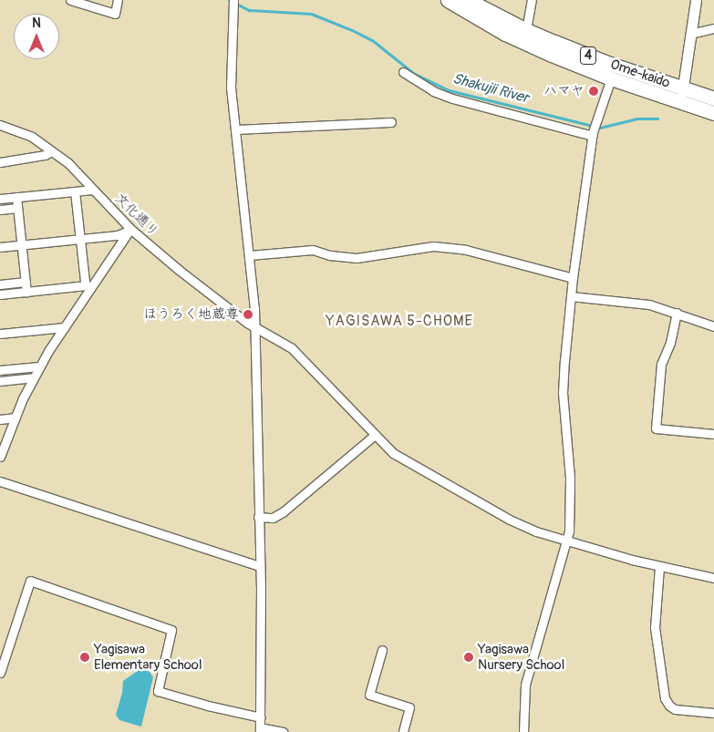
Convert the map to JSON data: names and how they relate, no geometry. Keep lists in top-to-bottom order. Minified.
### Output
{"streets":{"main road":["4","Ome-kaido"],"street":["文化通り"]},"crossings":[["4","Ome-kaido"]],"districts":["YAGISAWA 5-CHOME"],"water":["Shakujii River"],"places":["ハマヤ","ほうろく地蔵尊","Yagisawa Elementary School","Yagisawa Nursery School"],"north":"top"}
